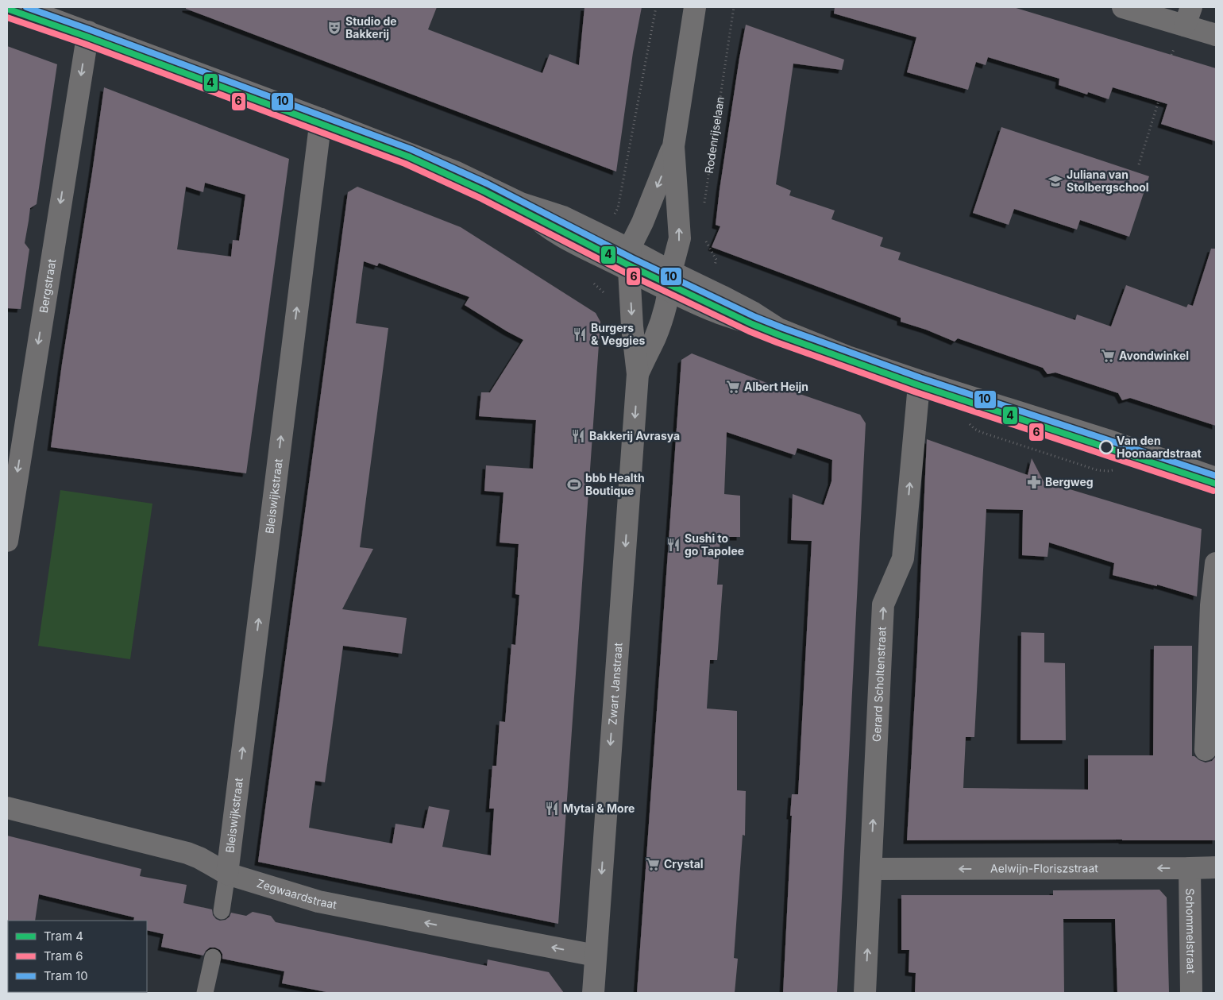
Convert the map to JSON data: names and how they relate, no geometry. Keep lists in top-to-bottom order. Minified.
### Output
{"streets":{"street":["Bergstraat","Bleiswijkstraat","Zwart Janstraat","Gerard Scholtenstraat","Aelwijn-Floriszstraat","Zegwaardstraat","Schommelstraat"],"path":["Rodenrijselaan"]},"crossings":[["Bleiswijkstraat","Zegwaardstraat"],["Zwart Janstraat","Zegwaardstraat"],["Gerard Scholtenstraat","Aelwijn-Floriszstraat"],["Aelwijn-Floriszstraat","Schommelstraat"]],"one_way":["Bergstraat","Bleiswijkstraat","Zwart Janstraat","Gerard Scholtenstraat","Aelwijn-Floriszstraat","Zegwaardstraat"],"places":{"theatre":["Studio de Bakkerij"],"school or university":["Juliana van Stolbergschool"],"restaurant":["Burgers & Veggies","Bakkerij Avrasya","Sushi to go Tapolee","Mytai & More"],"supermarket":["Avondwinkel","Albert Heijn","Crystal"],"other":["Van den Hoonaardstraat"],"pharmacy":["Bergweg"],"sports":["bbb Health Boutique"]},"lines":["tram line 10","tram line 4","tram line 6"],"legend":["Tram 4","Tram 6","Tram 10"]}
